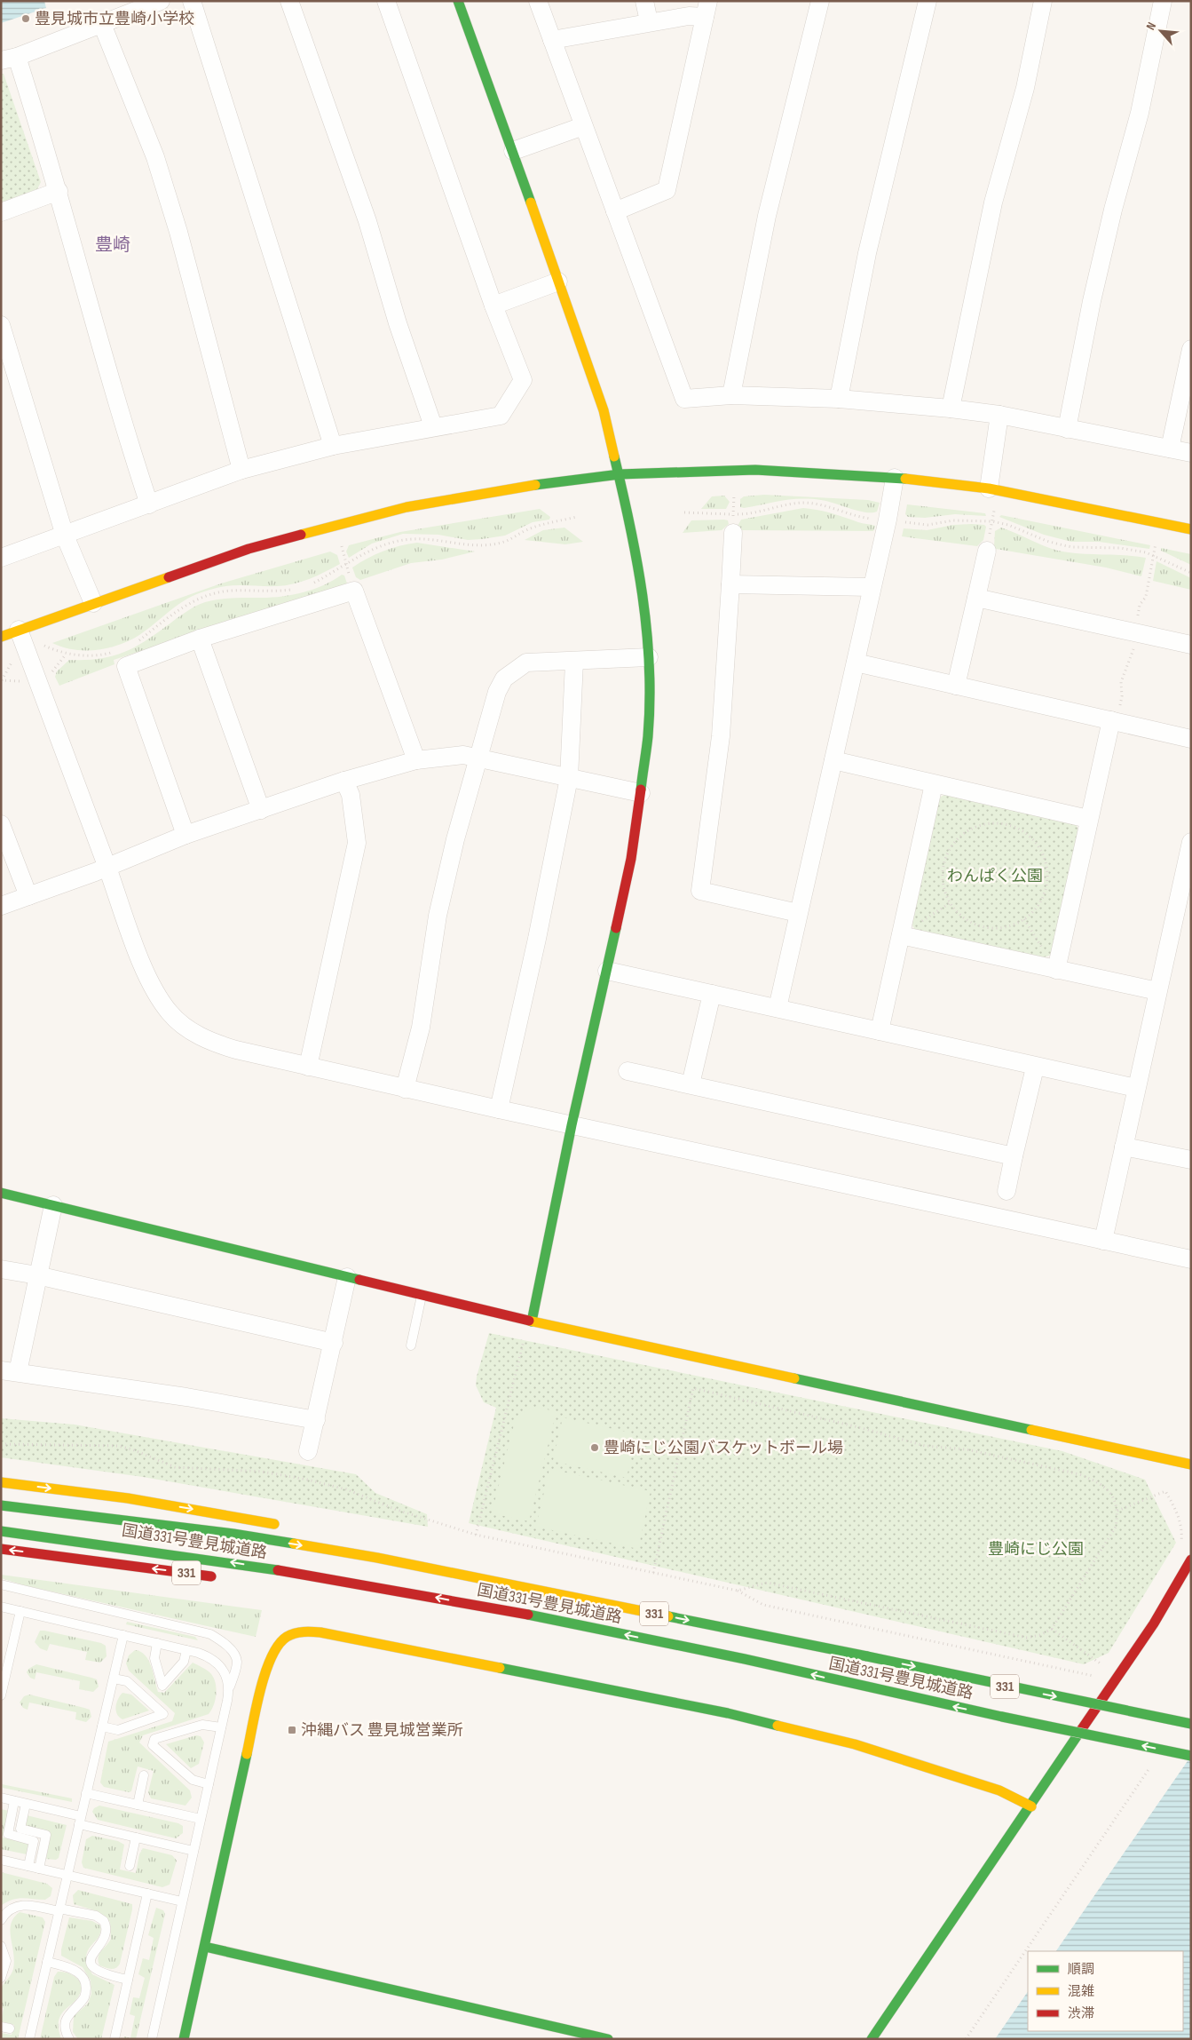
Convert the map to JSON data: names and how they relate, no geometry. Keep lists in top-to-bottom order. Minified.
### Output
{"streets":{"main road":["国道331号豊見城道路","331"]},"crossings":[["国道331号豊見城道路","331"]],"districts":["豊崎"],"parks":["わんぱく公園","豊崎にじ公園"],"places":{"other":["豊見城市立豊崎小学校","豊崎にじ公園バスケットボール場"],"transit":["沖縄バス 豊見城営業所"]},"legend":["順調","混雑","渋滞"],"north":"top left"}
